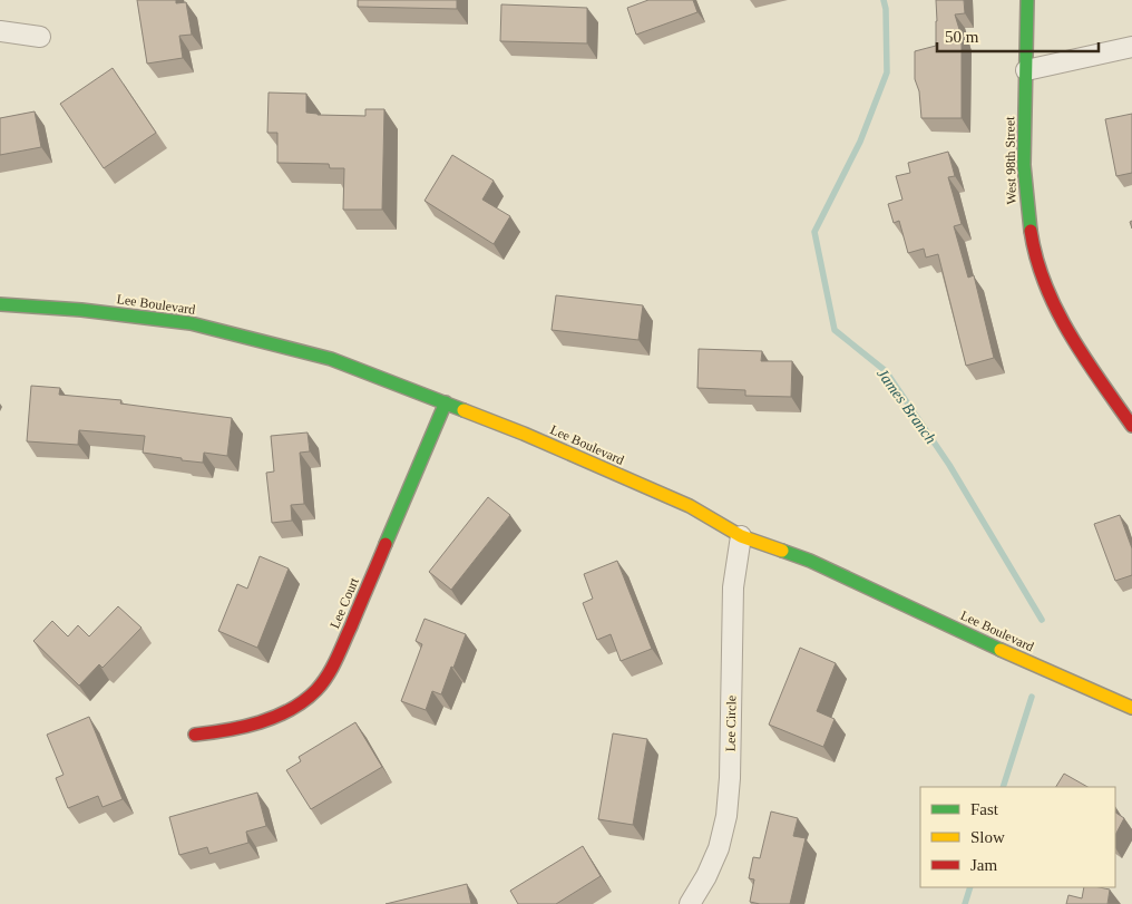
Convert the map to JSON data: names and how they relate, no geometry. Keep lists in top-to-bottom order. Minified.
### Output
{"streets":{"street":["West 98th Street","Lee Boulevard","Lee Court","Lee Circle"]},"crossings":[["Lee Boulevard","Lee Court"],["Lee Boulevard","Lee Circle"]],"water":["James Branch"],"legend":["Fast","Slow","Jam"],"scale_bar":"50 m"}
